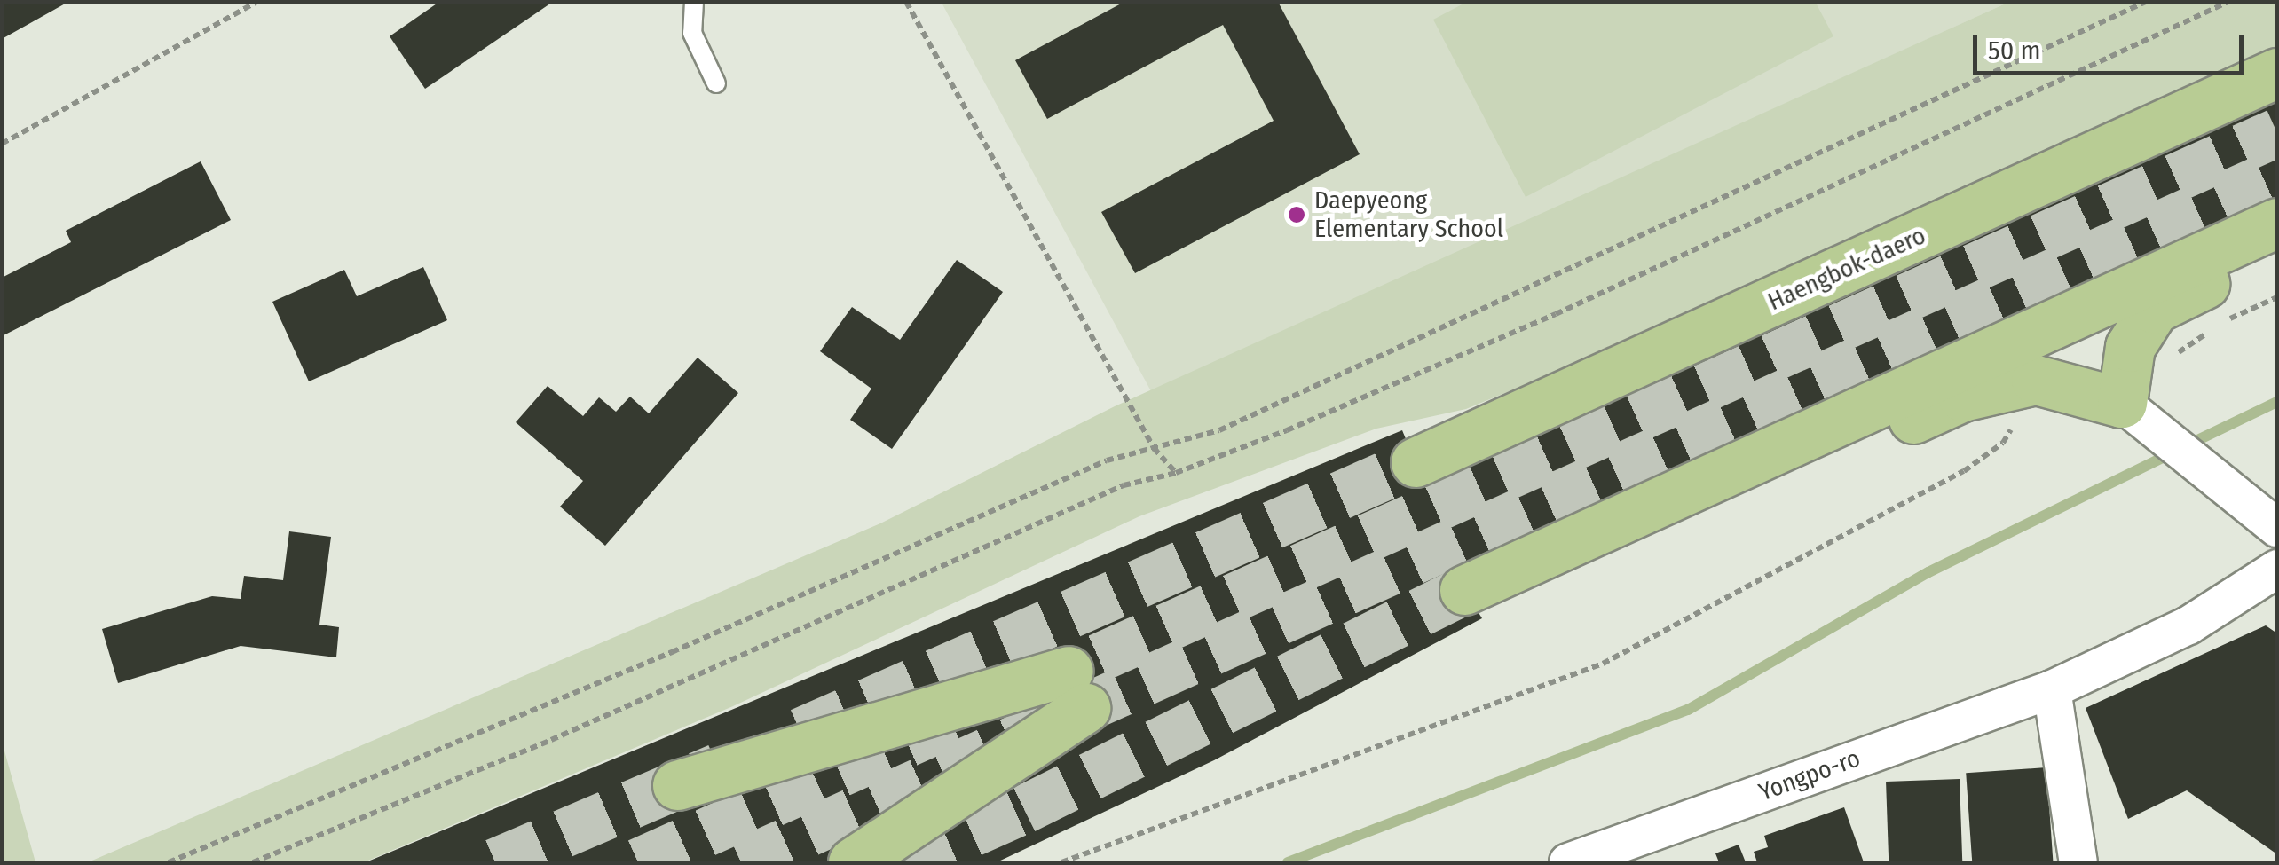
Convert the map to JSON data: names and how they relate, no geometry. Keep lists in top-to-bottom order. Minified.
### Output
{"streets":{"highway":["Haengbok-daero"],"street":["Yongpo-ro"]},"places":["Daepyeong Elementary School"],"scale_bar":"50 m"}
